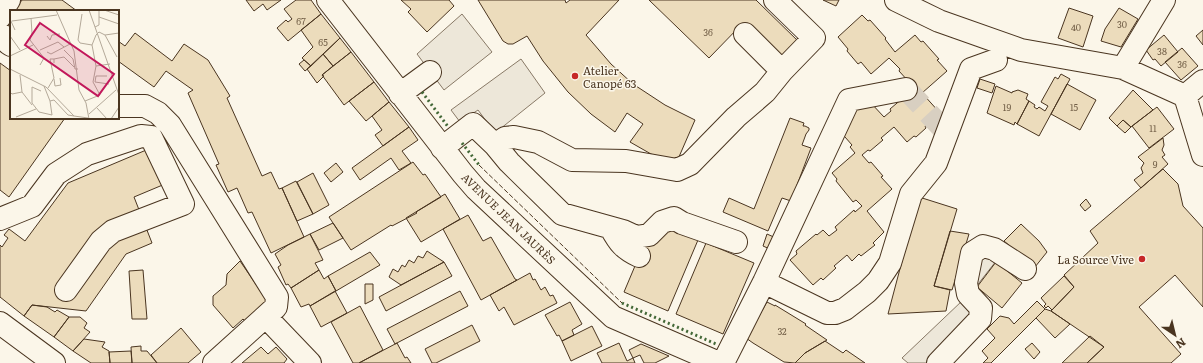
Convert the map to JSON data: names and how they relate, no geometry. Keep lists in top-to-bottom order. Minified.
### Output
{"streets":{"street":["AVENUE JEAN JAURÈS"]},"places":["Atelier Canopé 63","La Source Vive"],"house_numbers":["67","30","40","36","65","38","36","19","15","11","9","32"],"north":"bottom right"}
